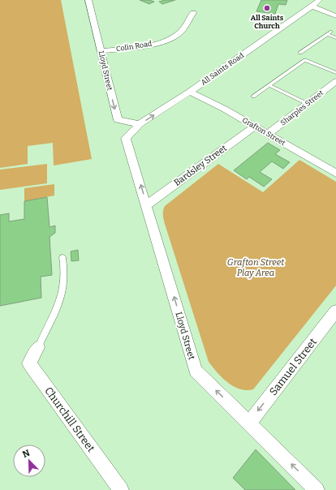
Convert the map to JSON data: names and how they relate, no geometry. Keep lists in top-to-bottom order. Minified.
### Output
{"streets":{"street":["Colin Road","All Saints Road","Lloyd Street","Sharples Street","Grafton Street","Bardsley Street","Samuel Street","Churchill Street"]},"crossings":[["Colin Road","Lloyd Street"],["All Saints Road","Lloyd Street"],["All Saints Road","Grafton Street"],["Lloyd Street","Bardsley Street"],["Lloyd Street","Samuel Street"],["Sharples Street","Grafton Street"],["Grafton Street","Bardsley Street"]],"one_way":["Samuel Street"],"parks":["Grafton Street Play Area"],"places":["All Saints Church"],"north":"top left"}
